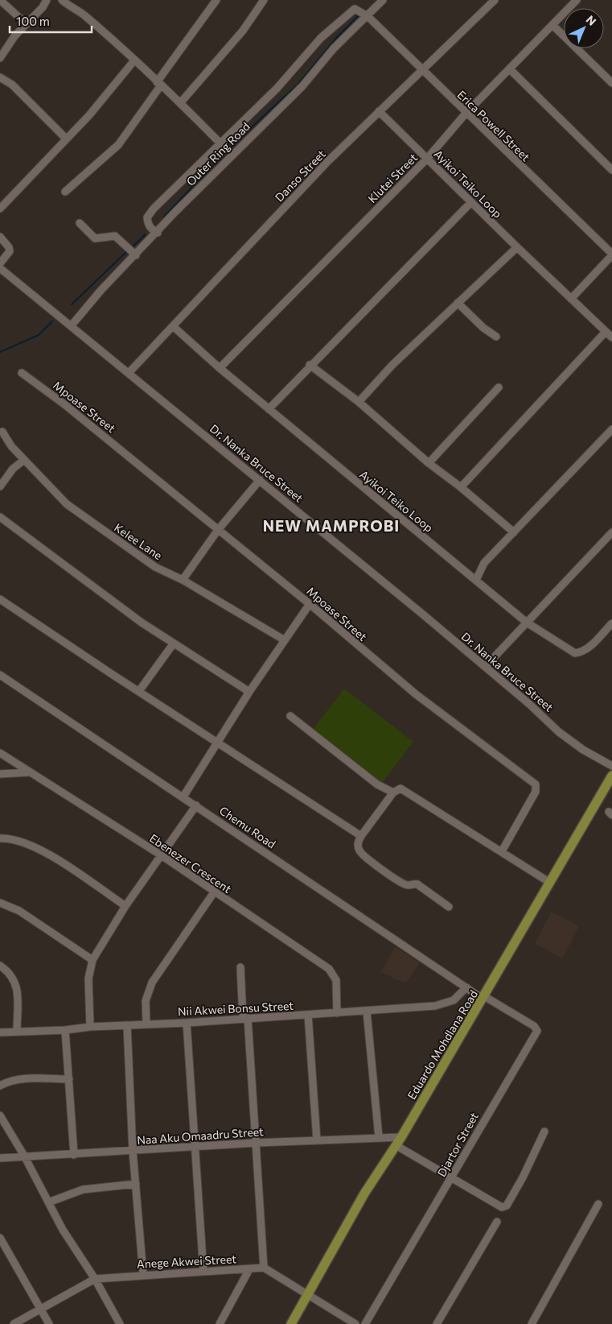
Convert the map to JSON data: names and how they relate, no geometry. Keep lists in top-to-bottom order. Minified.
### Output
{"streets":{"main road":["Eduardo Mohdlana Road"],"street":["Erica Powell Street","Outer Ring Road","Danso Street","Klutei Street","Ayikoi Teiko Loop","Mpoase Street","Dr. Nanka Bruce Street","Kelee Lane","Chemu Road","Ebenezer Crescent","Nii Akwei Bonsu Street","Naa Aku Omaadru Street","Djartor Street","Anege Akwei Street"]},"crossings":[["Erica Powell Street","Outer Ring Road"],["Erica Powell Street","Danso Street"],["Erica Powell Street","Klutei Street"],["Outer Ring Road","Dr. Nanka Bruce Street"],["Danso Street","Ayikoi Teiko Loop"],["Danso Street","Dr. Nanka Bruce Street"],["Klutei Street","Ayikoi Teiko Loop"],["Chemu Road","Nii Akwei Bonsu Street"],["Chemu Road","Eduardo Mohdlana Road"],["Chemu Road","Djartor Street"],["Ebenezer Crescent","Nii Akwei Bonsu Street"],["Eduardo Mohdlana Road","Naa Aku Omaadru Street"],["Eduardo Mohdlana Road","Djartor Street"]],"districts":["NEW MAMPROBI"],"scale_bar":"100 m","north":"top right"}
